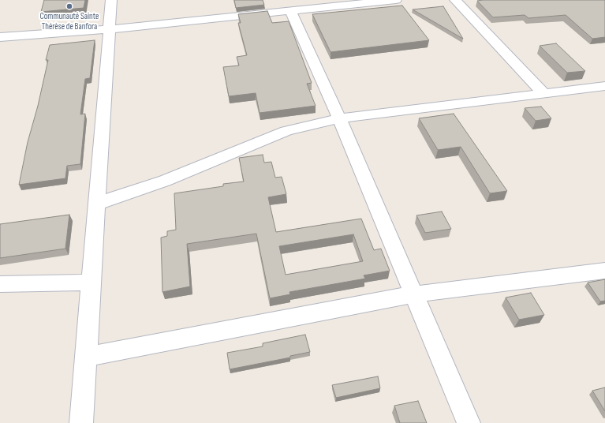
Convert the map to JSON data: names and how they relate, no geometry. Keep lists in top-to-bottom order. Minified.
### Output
{"places":["Communauté Sainte Thérèse de Banfora"]}
